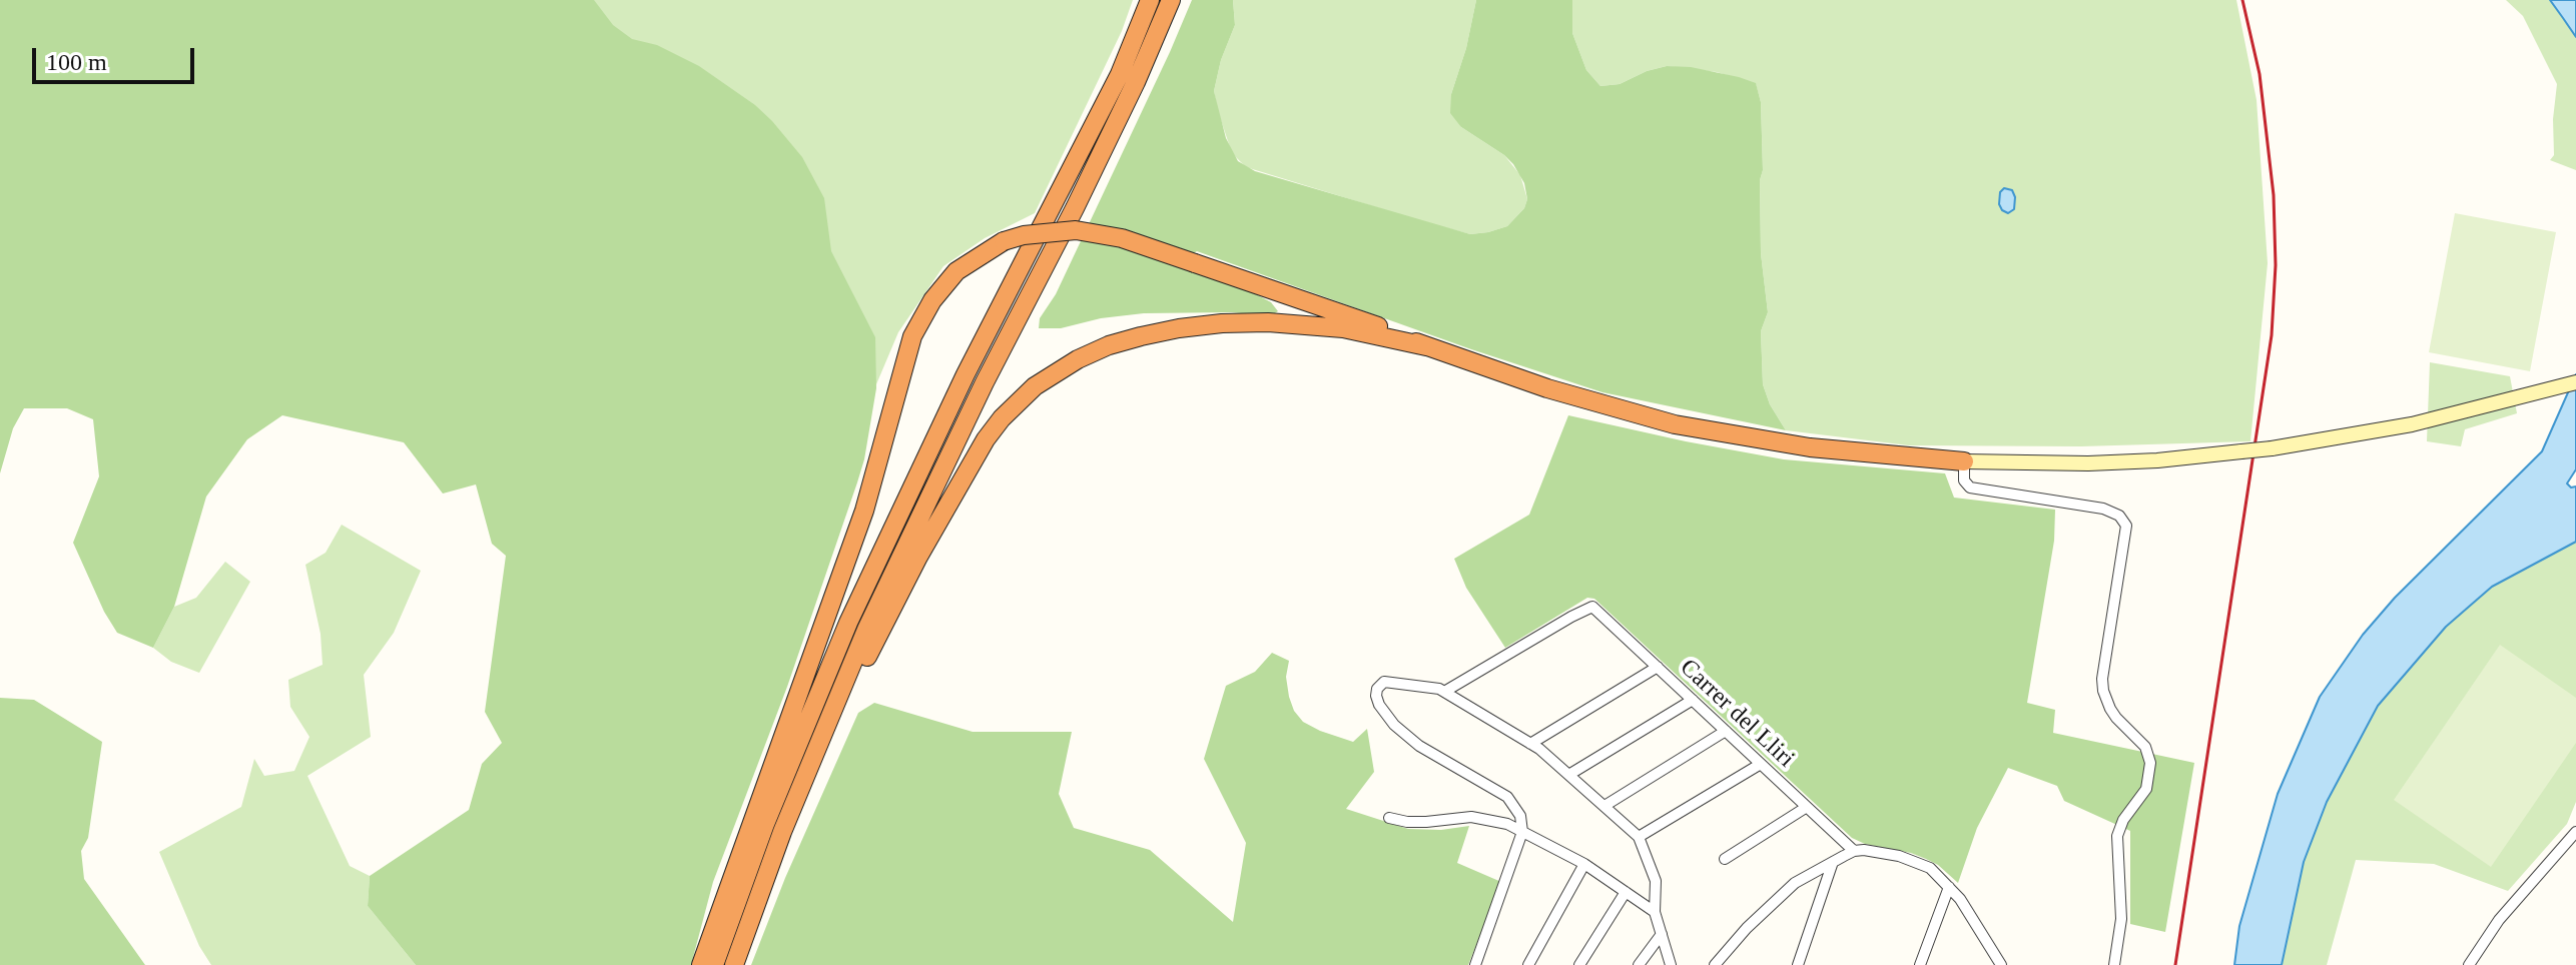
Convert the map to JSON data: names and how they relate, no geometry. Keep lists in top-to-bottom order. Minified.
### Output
{"streets":{"street":["Carrer del Lliri"]},"scale_bar":"100 m"}
